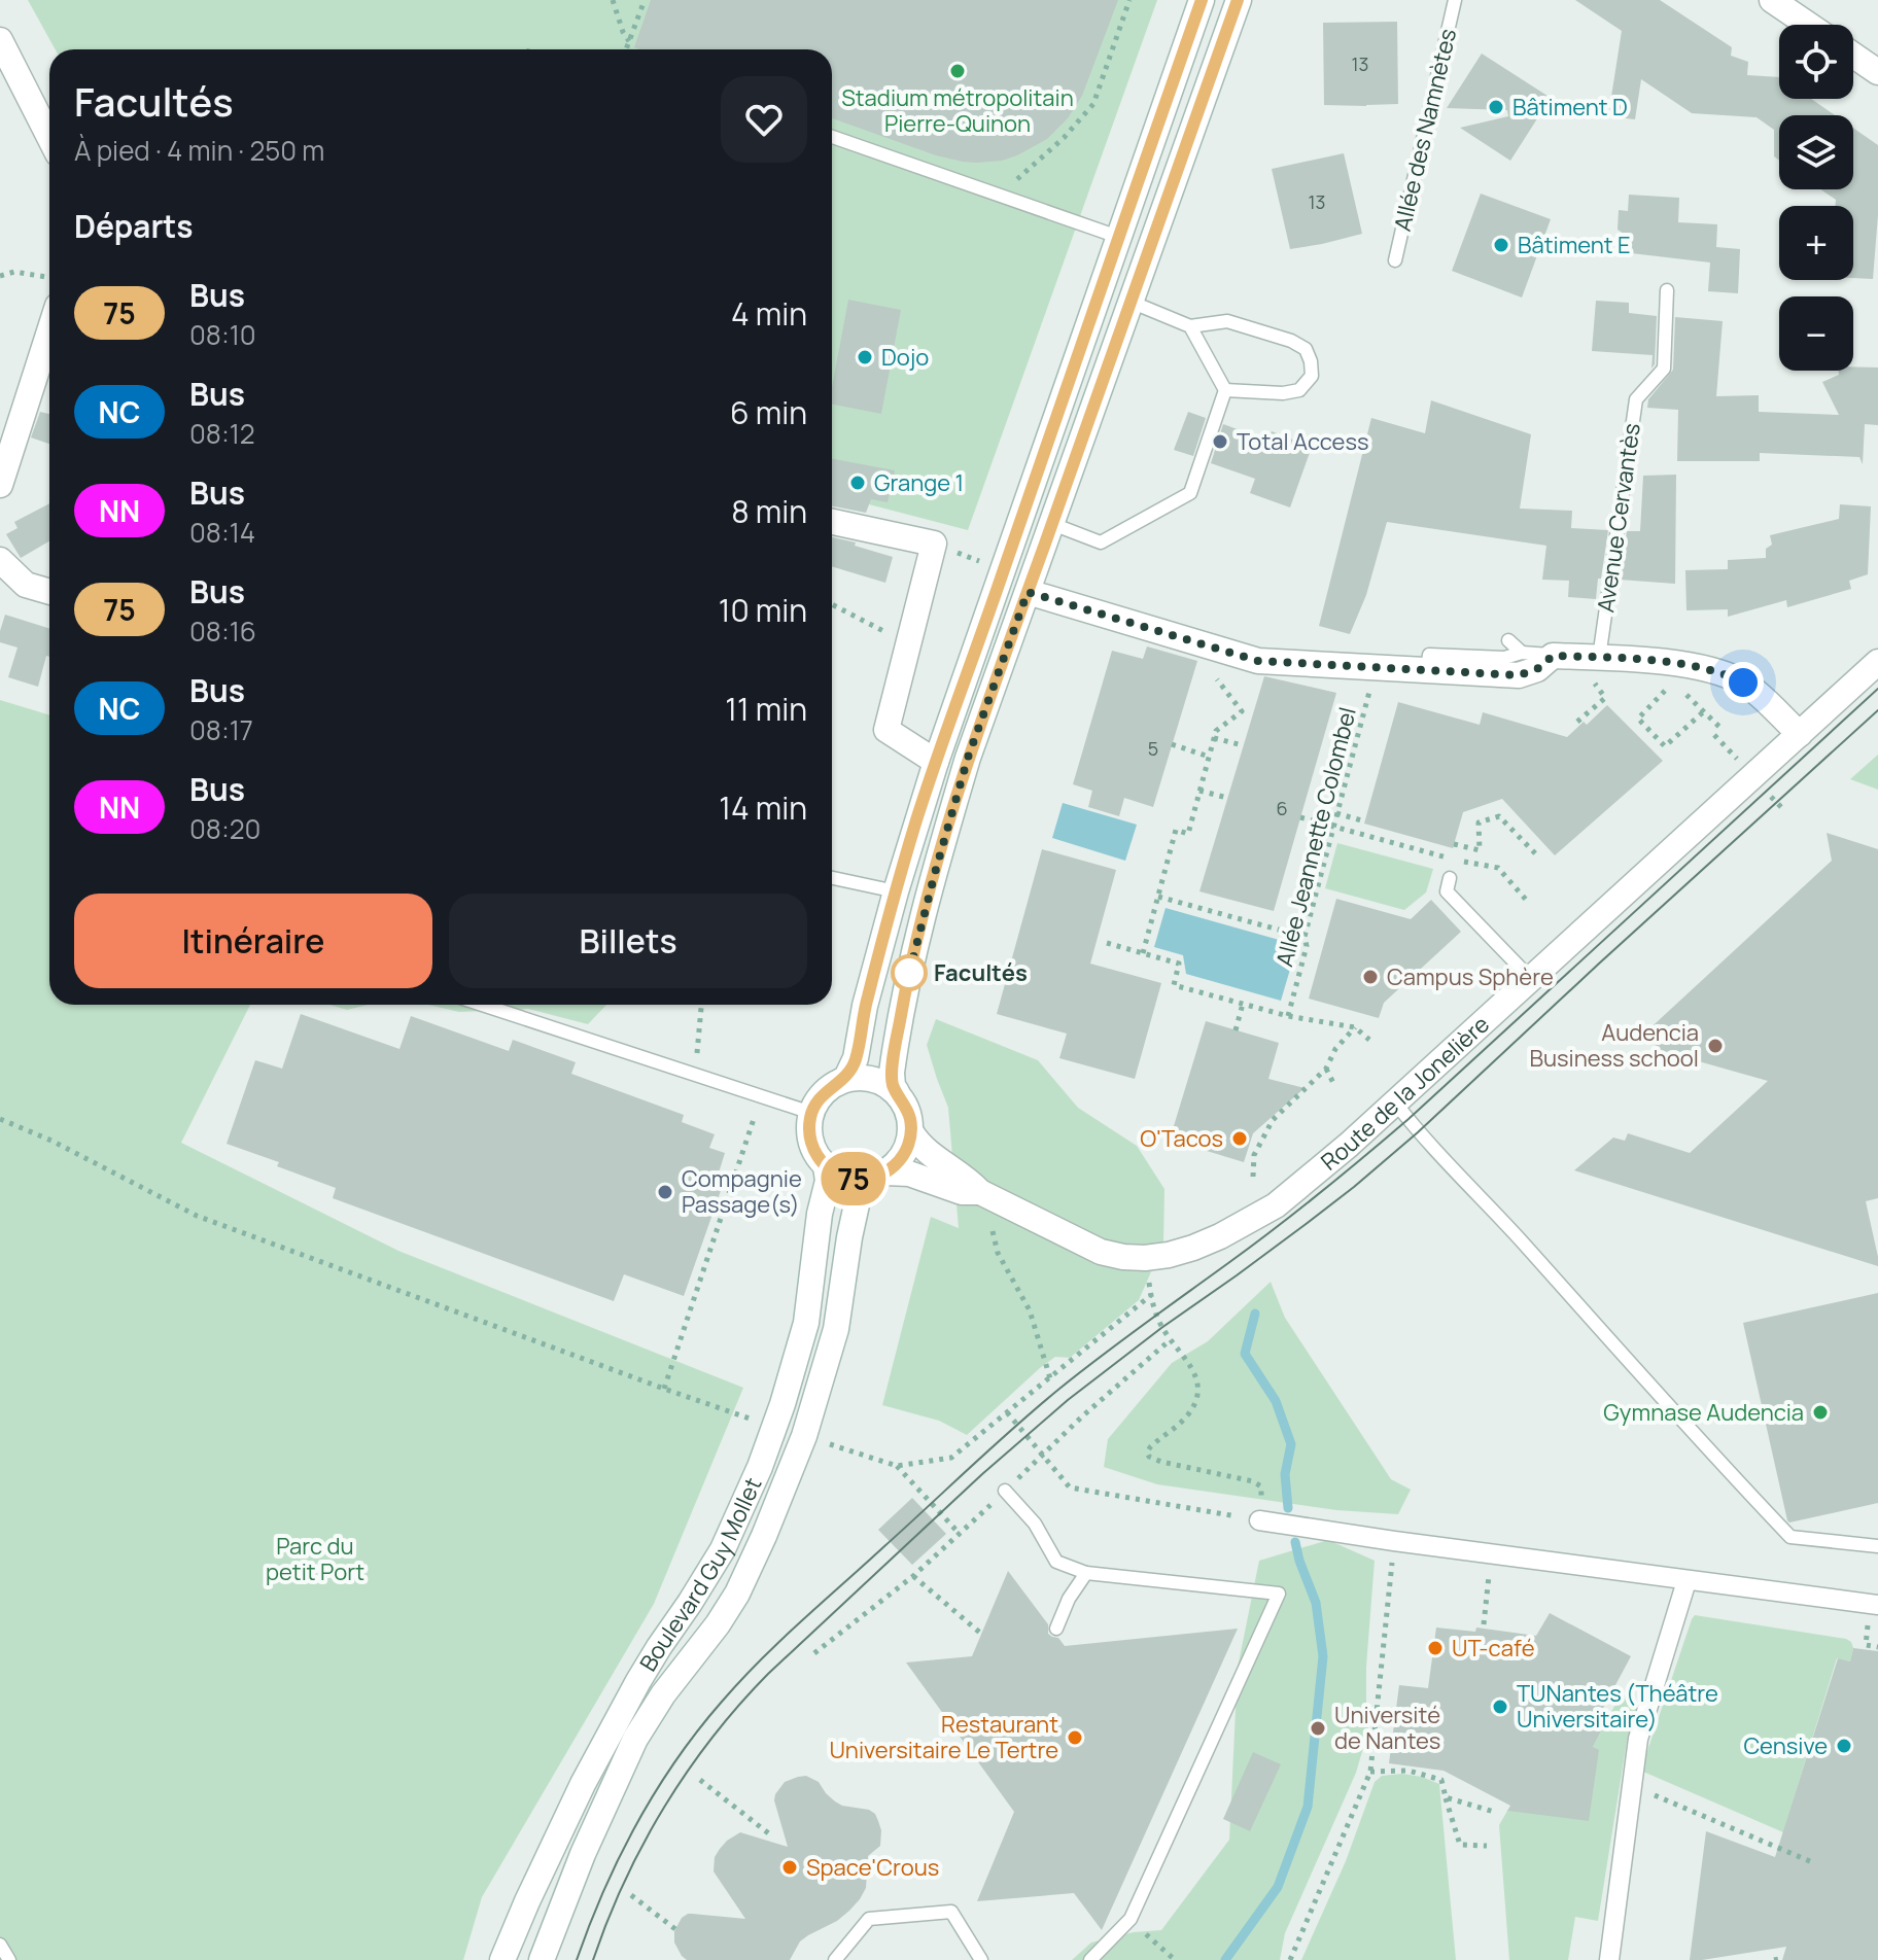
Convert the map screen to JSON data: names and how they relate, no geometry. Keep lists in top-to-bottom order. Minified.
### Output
{"streets":{"main road":["Route de la Jonelière","Boulevard Guy Mollet"],"lane":["Allée des Namnètes","Avenue Cervantès"],"path":["Allée Jeannette Colombel"]},"crossings":[["Route de la Jonelière","Boulevard Guy Mollet"]],"parks":["Parc du petit Port"],"places":["Stadium métropolitain Pierre-Quinon","Bâtiment D","Bâtiment E","Dojo","Total Access","Grange 1","Facultés","Campus Sphère","Audencia Business school","O'Tacos","Compagnie Passage(s)","Gymnase Audencia","UT-café","TUNantes (Théâtre Universitaire)","Université de Nantes","Restaurant Universitaire Le Tertre","Censive","Space'Crous"],"lines":["bus line 75"],"house_numbers":["13","13","5","6"],"page":{"on_map":"75","map_buttons":["+","−"],"heading":[["Facultés","À pied · 4 min · 250 m"],"Départs"],"list":[{"mark":"75","name":"Bus","note":"08:10","value":"4 min"},{"mark":"NC","name":"Bus","note":"08:12","value":"6 min"},{"mark":"NN","name":"Bus","note":"08:14","value":"8 min"},{"mark":"75","name":"Bus","note":"08:16","value":"10 min"},{"mark":"NC","name":"Bus","note":"08:17","value":"11 min"},{"mark":"NN","name":"Bus","note":"08:20","value":"14 min"}],"buttons":["Itinéraire","Billets"]}}
